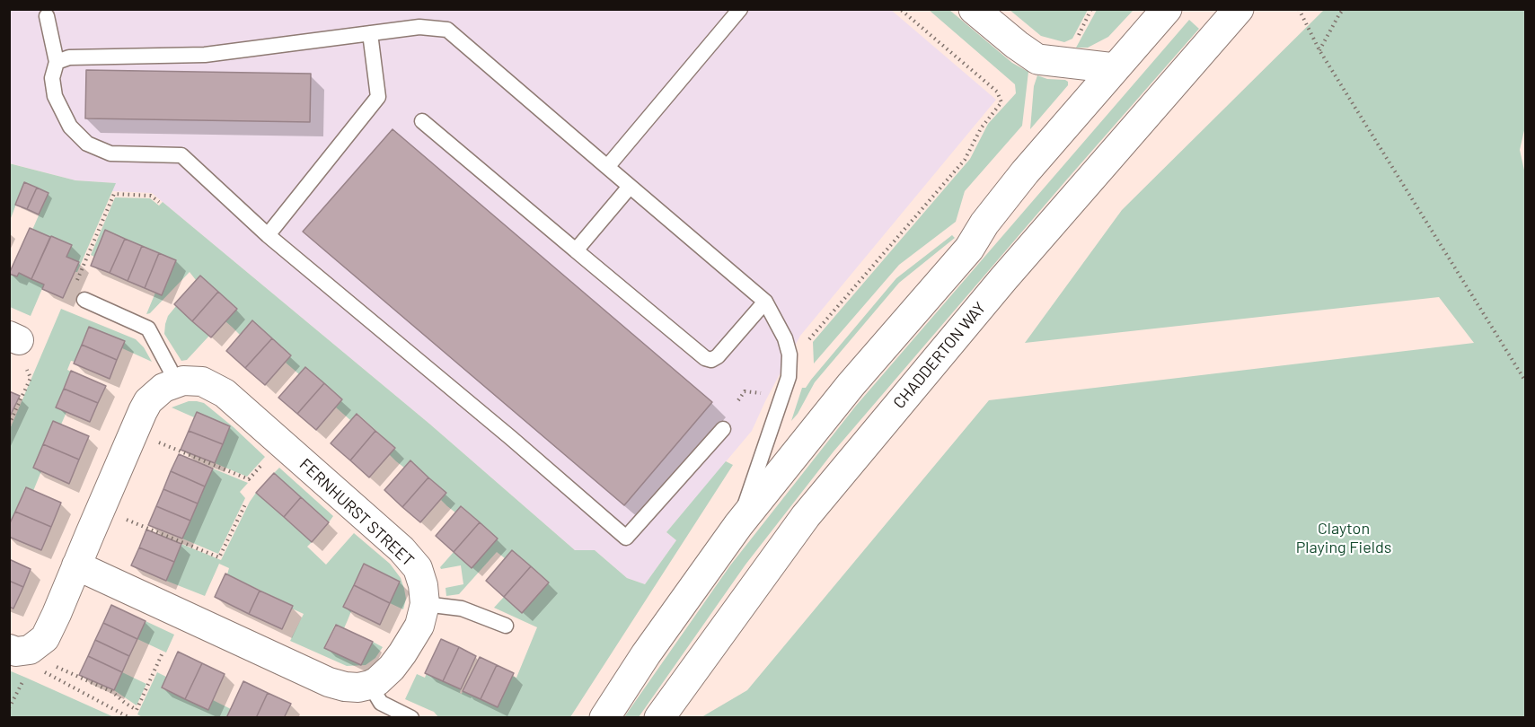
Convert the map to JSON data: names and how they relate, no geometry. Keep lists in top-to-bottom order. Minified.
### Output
{"streets":{"main road":["CHADDERTON WAY"],"street":["FERNHURST STREET"]},"parks":["Clayton Playing Fields"]}
